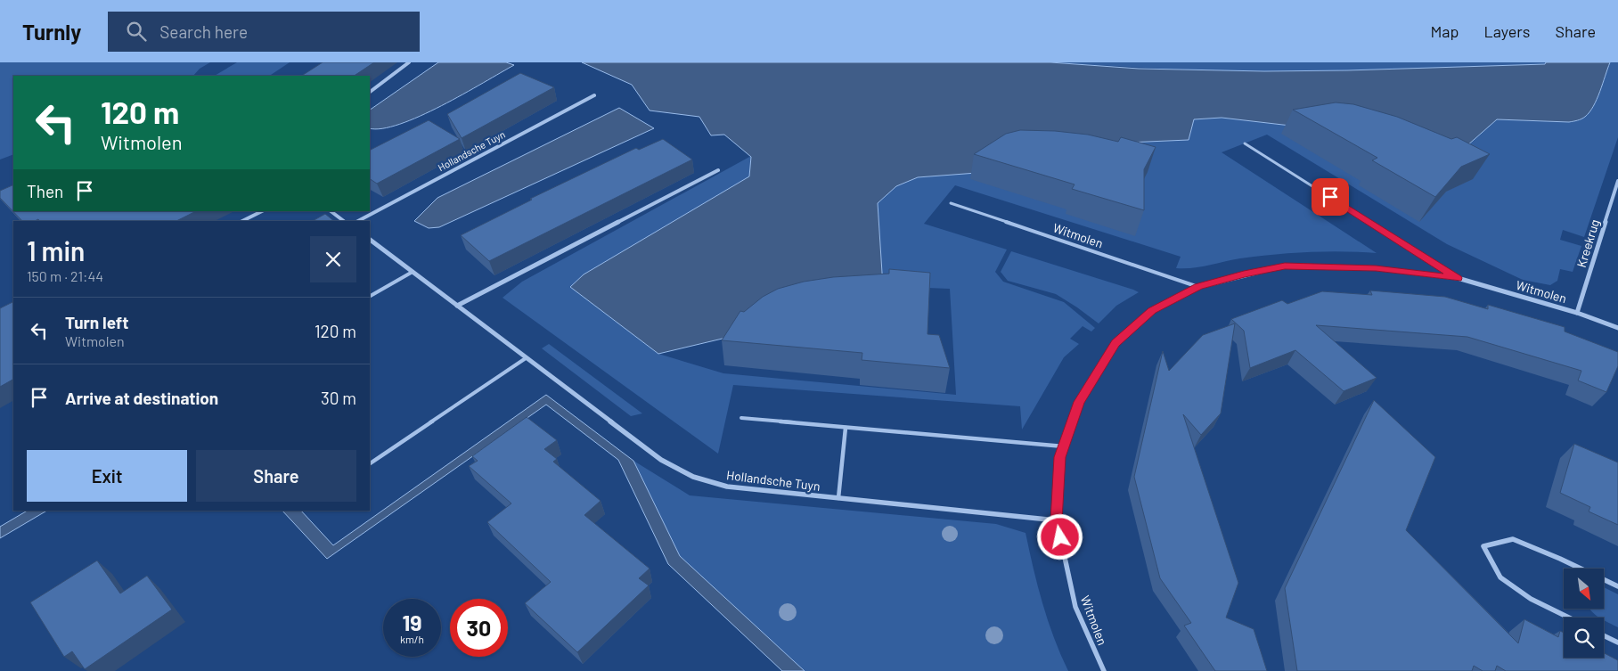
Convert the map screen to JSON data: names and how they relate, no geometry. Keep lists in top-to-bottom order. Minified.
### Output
{"streets":{"street":["Hollandsche Tuyn","Witmolen","Kreekrug"]},"crossings":[["Hollandsche Tuyn","Witmolen"],["Witmolen","Kreekrug"]],"north":"bottom right","page":{"header":"Turnly","search":"Search here","nav":["Map","Layers","Share"],"turn":["120 m","Witmolen"],"then":"Then","heading":["1 min","150 m · 21:44"],"list":[{"name":"Turn left","note":"Witmolen","value":"120 m"},{"name":"Arrive at destination","value":"30 m"}],"buttons":["Exit","Share"],"speed":"19 km/h","limit":"30"}}
